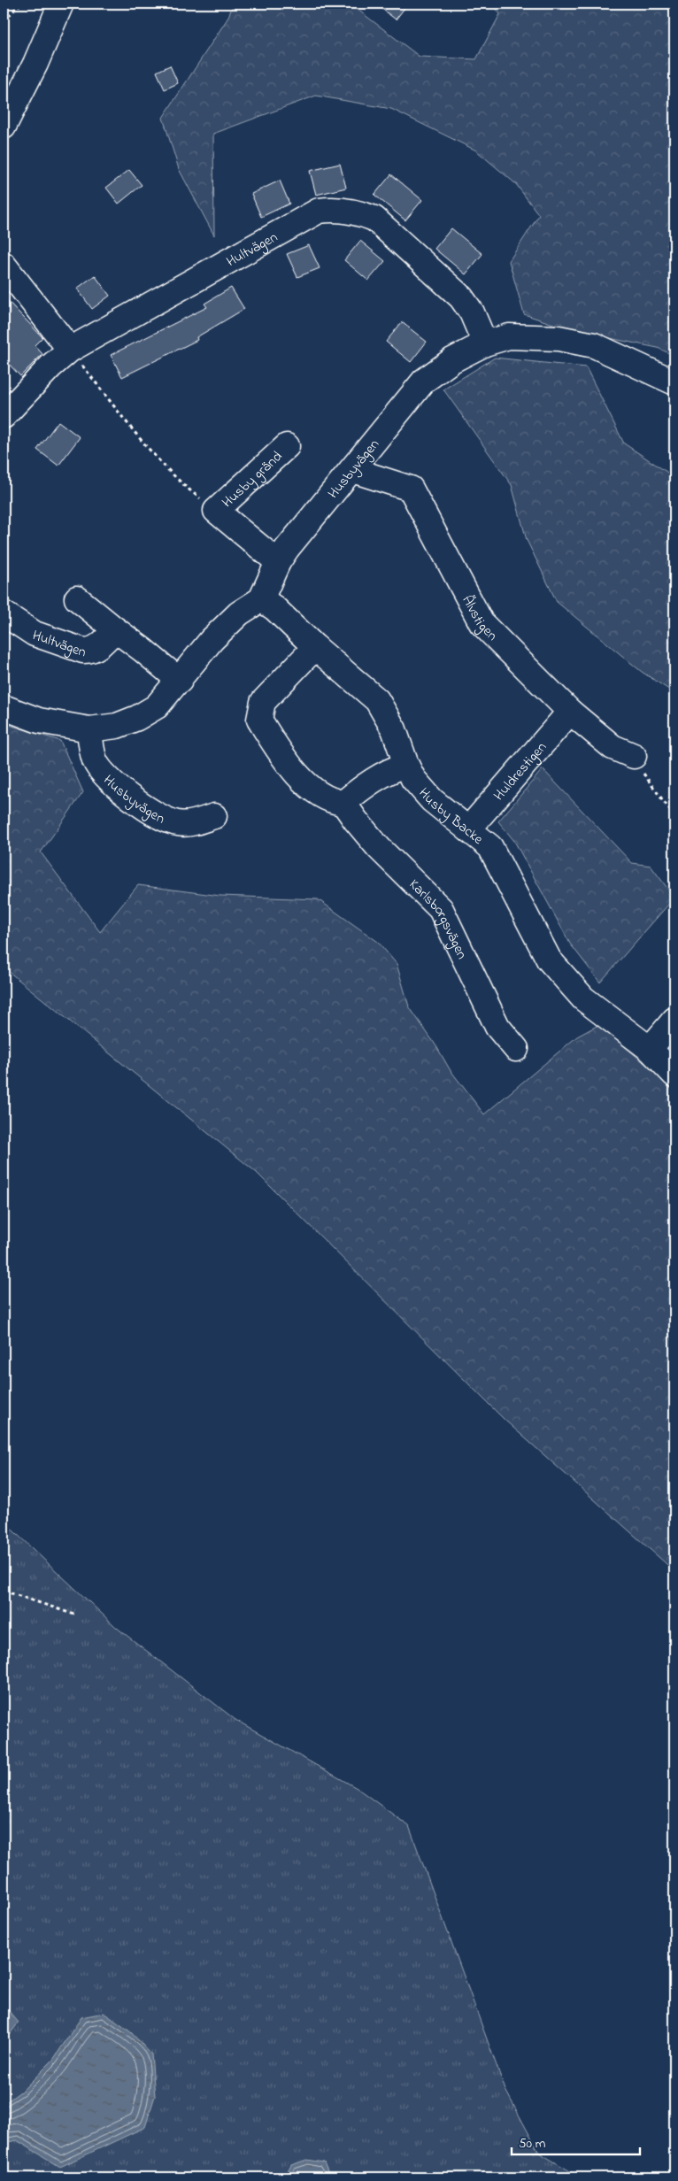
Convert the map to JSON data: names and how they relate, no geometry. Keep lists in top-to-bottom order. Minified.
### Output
{"streets":{"street":["Hultvägen","Husbyvägen","Husby gränd","Älvstigen","Huldrestigen","Husby Backe","Karlsborgsvägen"]},"crossings":[["Hultvägen","Husbyvägen"],["Husbyvägen","Husby gränd"],["Husbyvägen","Älvstigen"],["Husbyvägen","Husby Backe"],["Älvstigen","Huldrestigen"],["Huldrestigen","Husby Backe"]],"scale_bar":"50 m"}
